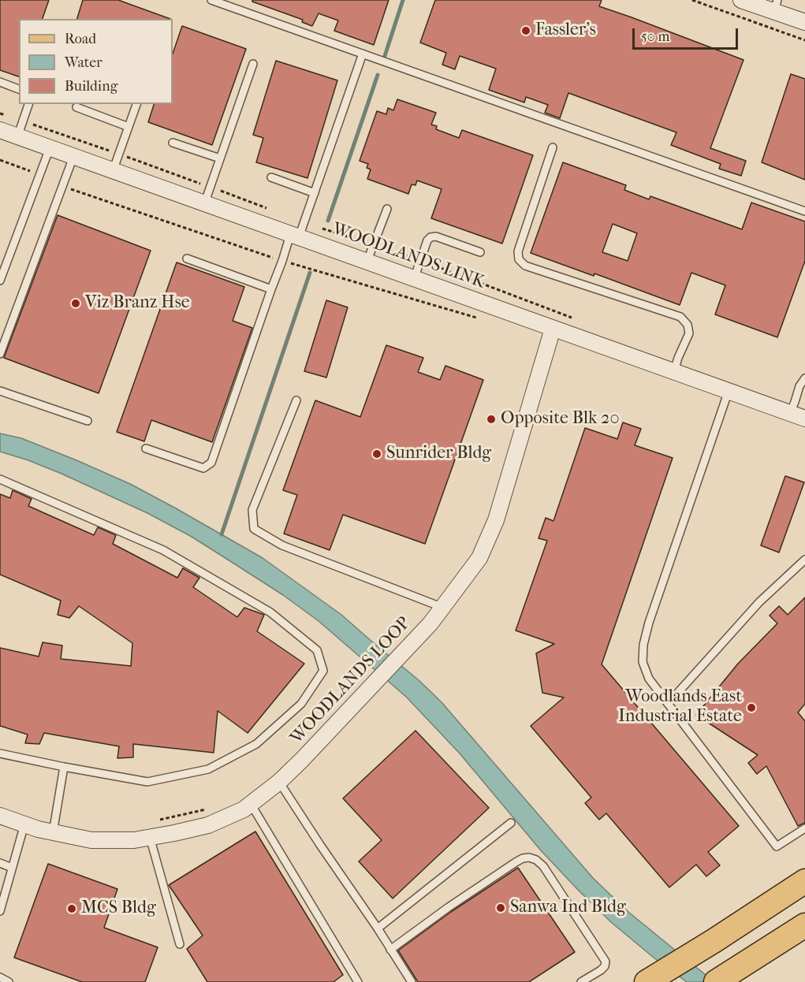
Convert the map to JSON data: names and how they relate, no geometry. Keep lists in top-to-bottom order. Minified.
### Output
{"streets":{"street":["WOODLANDS LINK","WOODLANDS LOOP"]},"crossings":[["WOODLANDS LINK","WOODLANDS LOOP"]],"places":["Fassler's","Viz Branz Hse","Opposite Blk 20","Sunrider Bldg","Woodlands East Industrial Estate","Sanwa Ind Bldg","MCS Bldg"],"legend":["Road","Water","Building"],"scale_bar":"50 m"}
